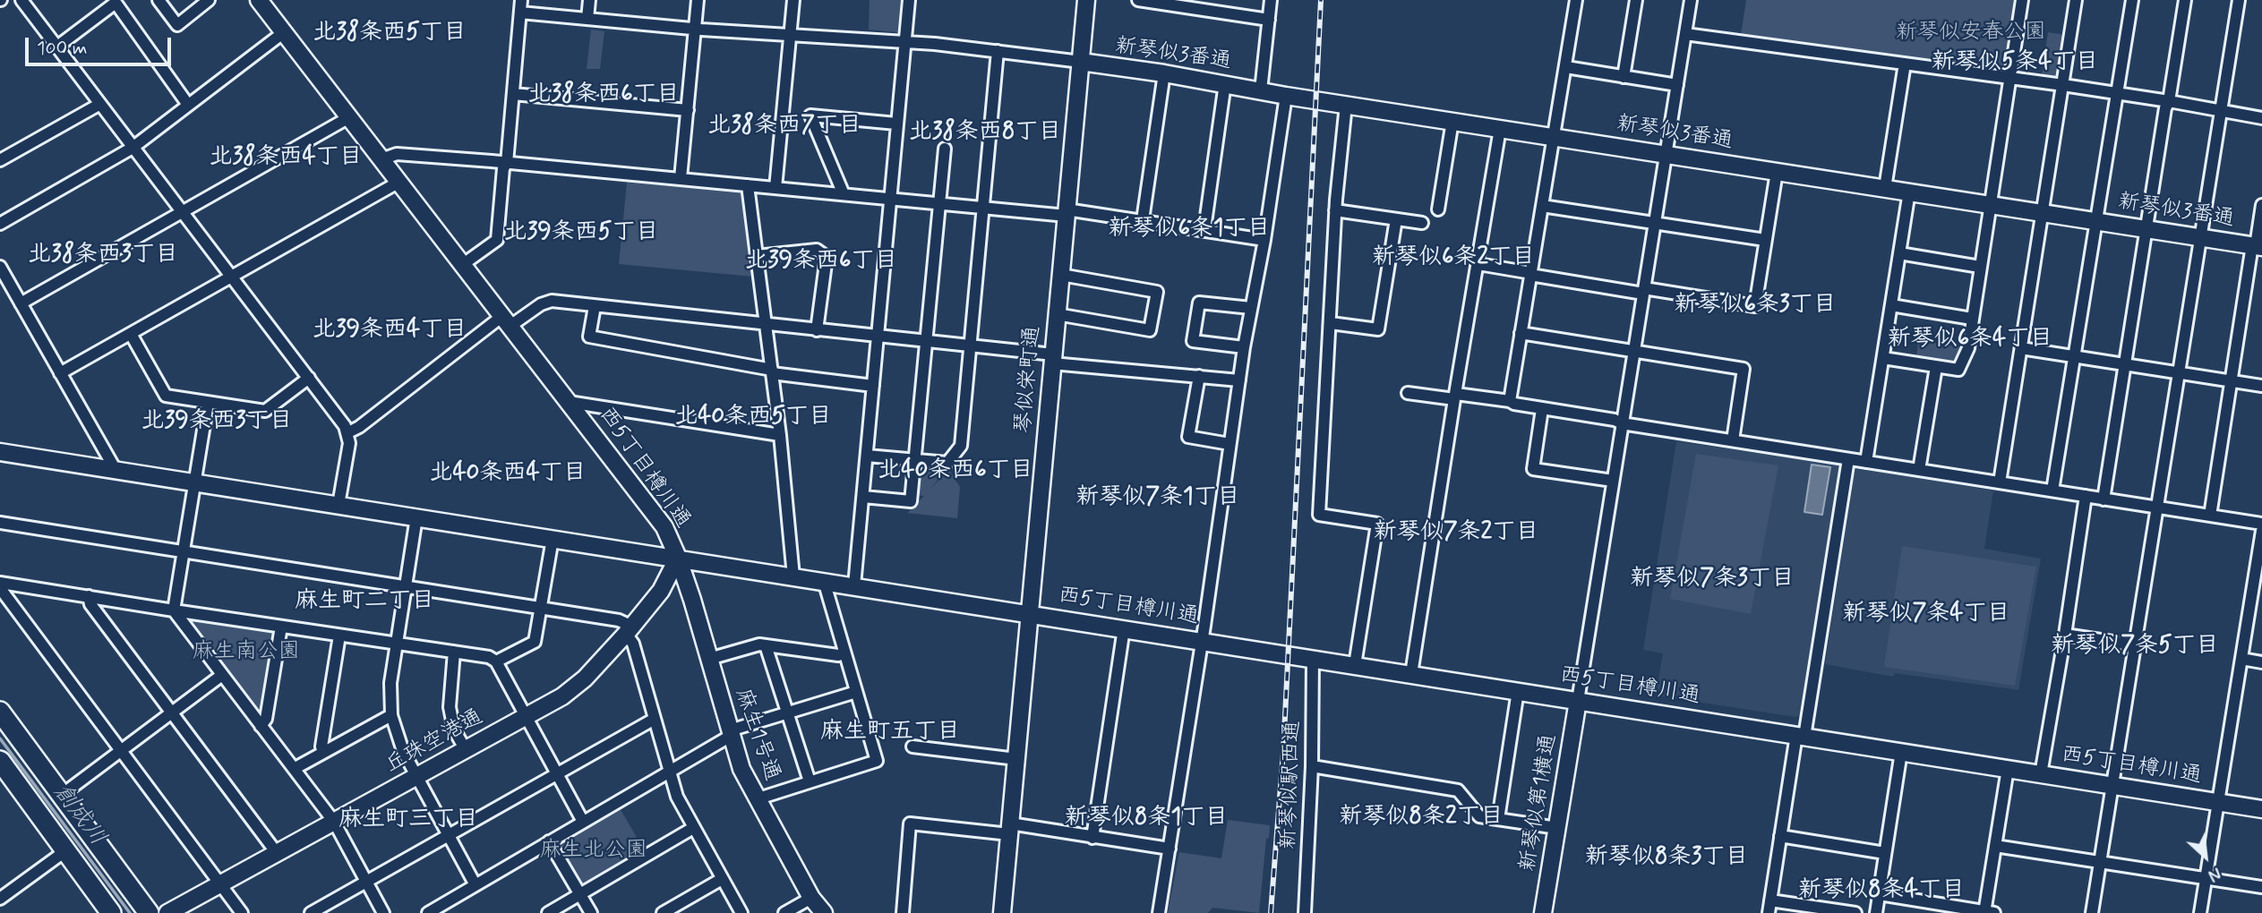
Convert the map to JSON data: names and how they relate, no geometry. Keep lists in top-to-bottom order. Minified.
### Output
{"streets":{"street":["新琴似3番通","琴似栄町通","西5丁目樽川通","麻生1号通","丘珠空港通","新琴似駅西通","新琴似第1横通"]},"crossings":[["新琴似3番通","琴似栄町通"],["琴似栄町通","西5丁目樽川通"],["西5丁目樽川通","麻生1号通"],["西5丁目樽川通","丘珠空港通"],["西5丁目樽川通","新琴似駅西通"],["西5丁目樽川通","新琴似第1横通"],["麻生1号通","丘珠空港通"]],"districts":["北38条西5丁目","新琴似5条4丁目","北38条西6丁目","北38条西7丁目","北38条西8丁目","北38条西4丁目","新琴似6条1丁目","北39条西5丁目","北38条西3丁目","新琴似6条2丁目","北39条西6丁目","新琴似6条3丁目","北39条西4丁目","新琴似6条4丁目","北40条西5丁目","北39条西3丁目","北40条西6丁目","北40条西4丁目","新琴似7条1丁目","新琴似7条2丁目","新琴似7条3丁目","麻生町二丁目","新琴似7条4丁目","新琴似7条5丁目","麻生町五丁目","新琴似8条2丁目","新琴似8条1丁目","麻生町三丁目","新琴似8条3丁目","新琴似8条4丁目"],"water":["創成川"],"parks":["新琴似安春公園","麻生南公園","麻生北公園"],"scale_bar":"100 m","north":"bottom right"}
